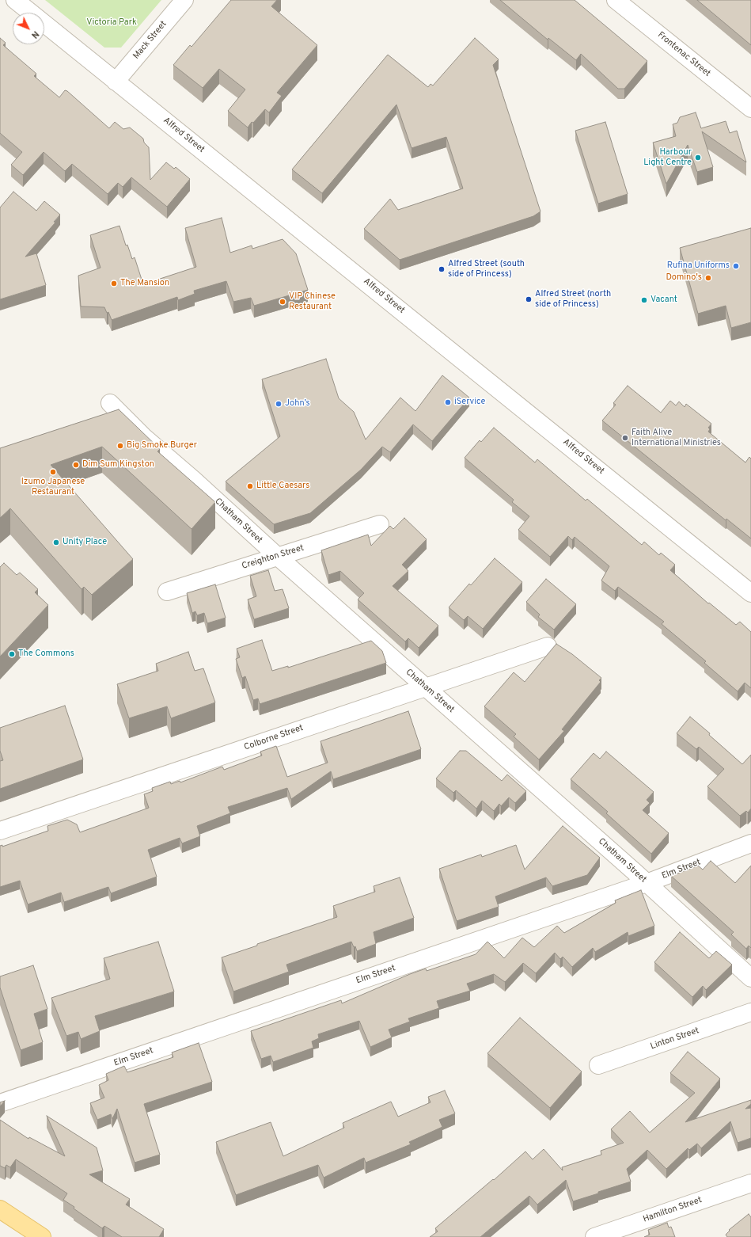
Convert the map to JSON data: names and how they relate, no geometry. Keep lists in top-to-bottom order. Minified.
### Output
{"streets":{"street":["Mack Street","Frontenac Street","Alfred Street","Chatham Street","Creighton Street","Colborne Street","Elm Street","Linton Street","Hamilton Street"]},"crossings":[["Mack Street","Alfred Street"],["Chatham Street","Creighton Street"],["Chatham Street","Colborne Street"],["Chatham Street","Elm Street"]],"parks":["Victoria Park"],"places":["Harbour Light Centre","Rufina Uniforms","Alfred Street (south side of Princess)","Domino's","The Mansion","Alfred Street (north side of Princess)","Vacant","VIP Chinese Restaurant","iService","John’s","Faith Alive International Ministries","Big Smoke Burger","Dim Sum Kingston","Izumo Japanese Restaurant","Little Caesars","Unity Place","The Commons"],"north":"bottom right"}
